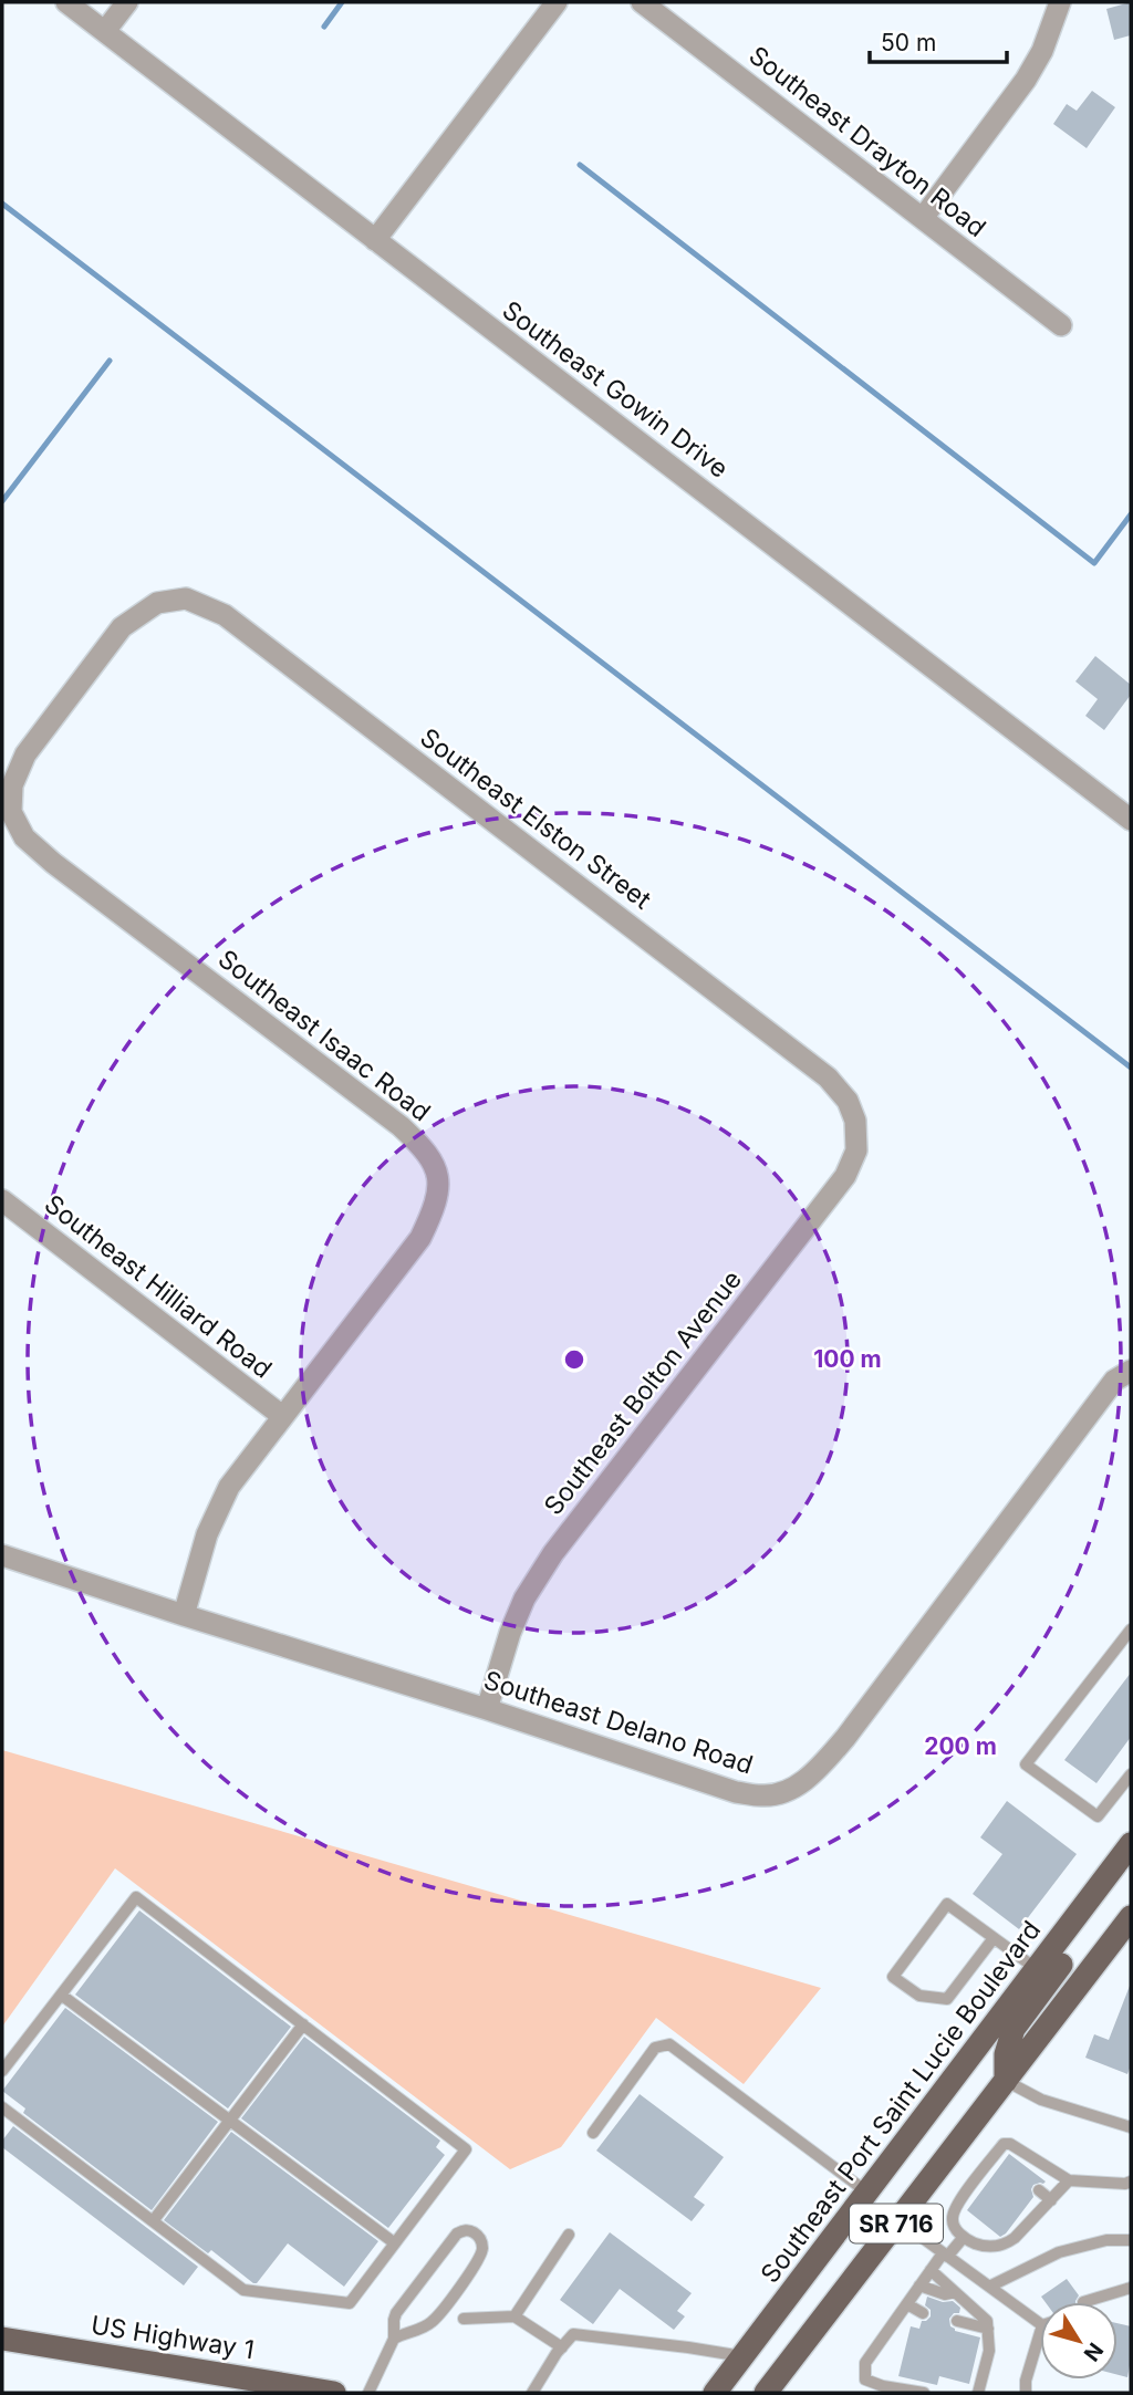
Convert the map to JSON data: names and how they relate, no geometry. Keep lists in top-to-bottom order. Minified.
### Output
{"streets":{"main road":["Southeast Port Saint Lucie Boulevard","SR 716","US Highway 1"],"street":["Southeast Drayton Road","Southeast Gowin Drive","Southeast Elston Street","Southeast Isaac Road","Southeast Hilliard Road","Southeast Bolton Avenue","Southeast Delano Road"]},"crossings":[["Southeast Elston Street","Southeast Isaac Road"],["Southeast Elston Street","Southeast Bolton Avenue"],["Southeast Isaac Road","Southeast Hilliard Road"],["Southeast Isaac Road","Southeast Delano Road"],["Southeast Bolton Avenue","Southeast Delano Road"]],"scale_bar":"50 m","north":"bottom right","rings":["100 m","200 m"]}
